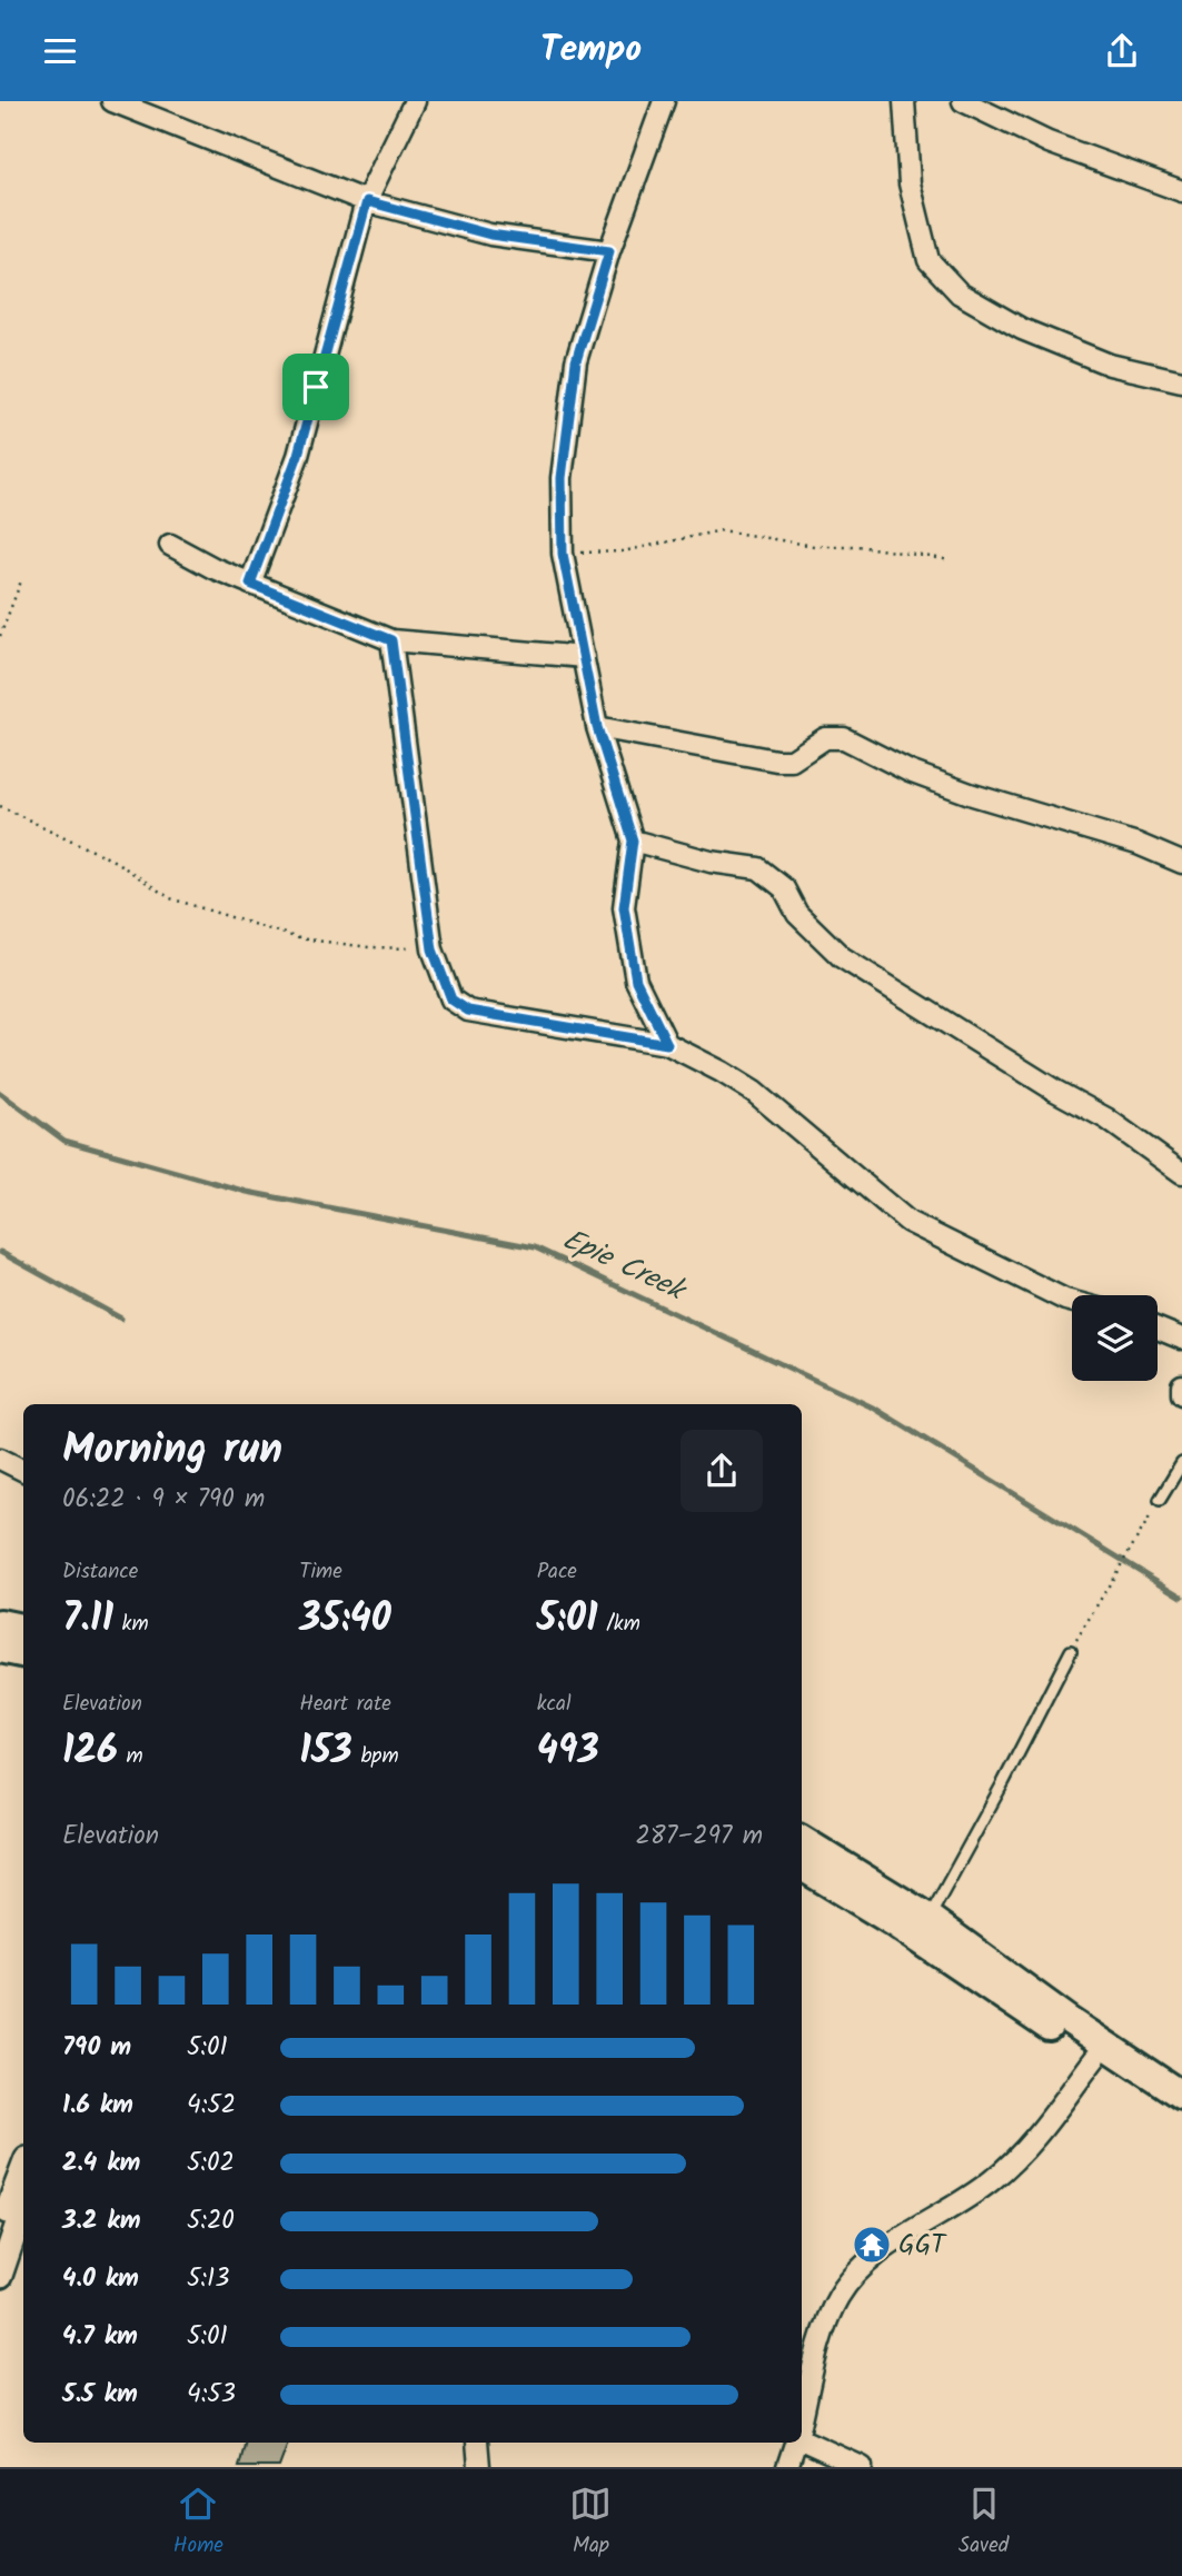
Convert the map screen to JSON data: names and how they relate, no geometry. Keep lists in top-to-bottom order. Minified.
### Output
{"water":["Epie Creek"],"places":{"temple":["GGT"]},"page":{"header":"Tempo","heading":["Morning run","06:22 · 9 × 790 m"],"stats":[["Distance","7.11 km"],["Time","35:40"],["Pace","5:01 /km"],["Elevation","126 m"],["Heart rate","153 bpm"],["kcal","493"]],"chart":["Elevation","287–297 m"],"list":[{"name":"790 m","note":"5:01"},{"name":"1.6 km","note":"4:52"},{"name":"2.4 km","note":"5:02"},{"name":"3.2 km","note":"5:20"},{"name":"4.0 km","note":"5:13"},{"name":"4.7 km","note":"5:01"},{"name":"5.5 km","note":"4:53"}],"tabs":["Home","Map","Saved"]}}
